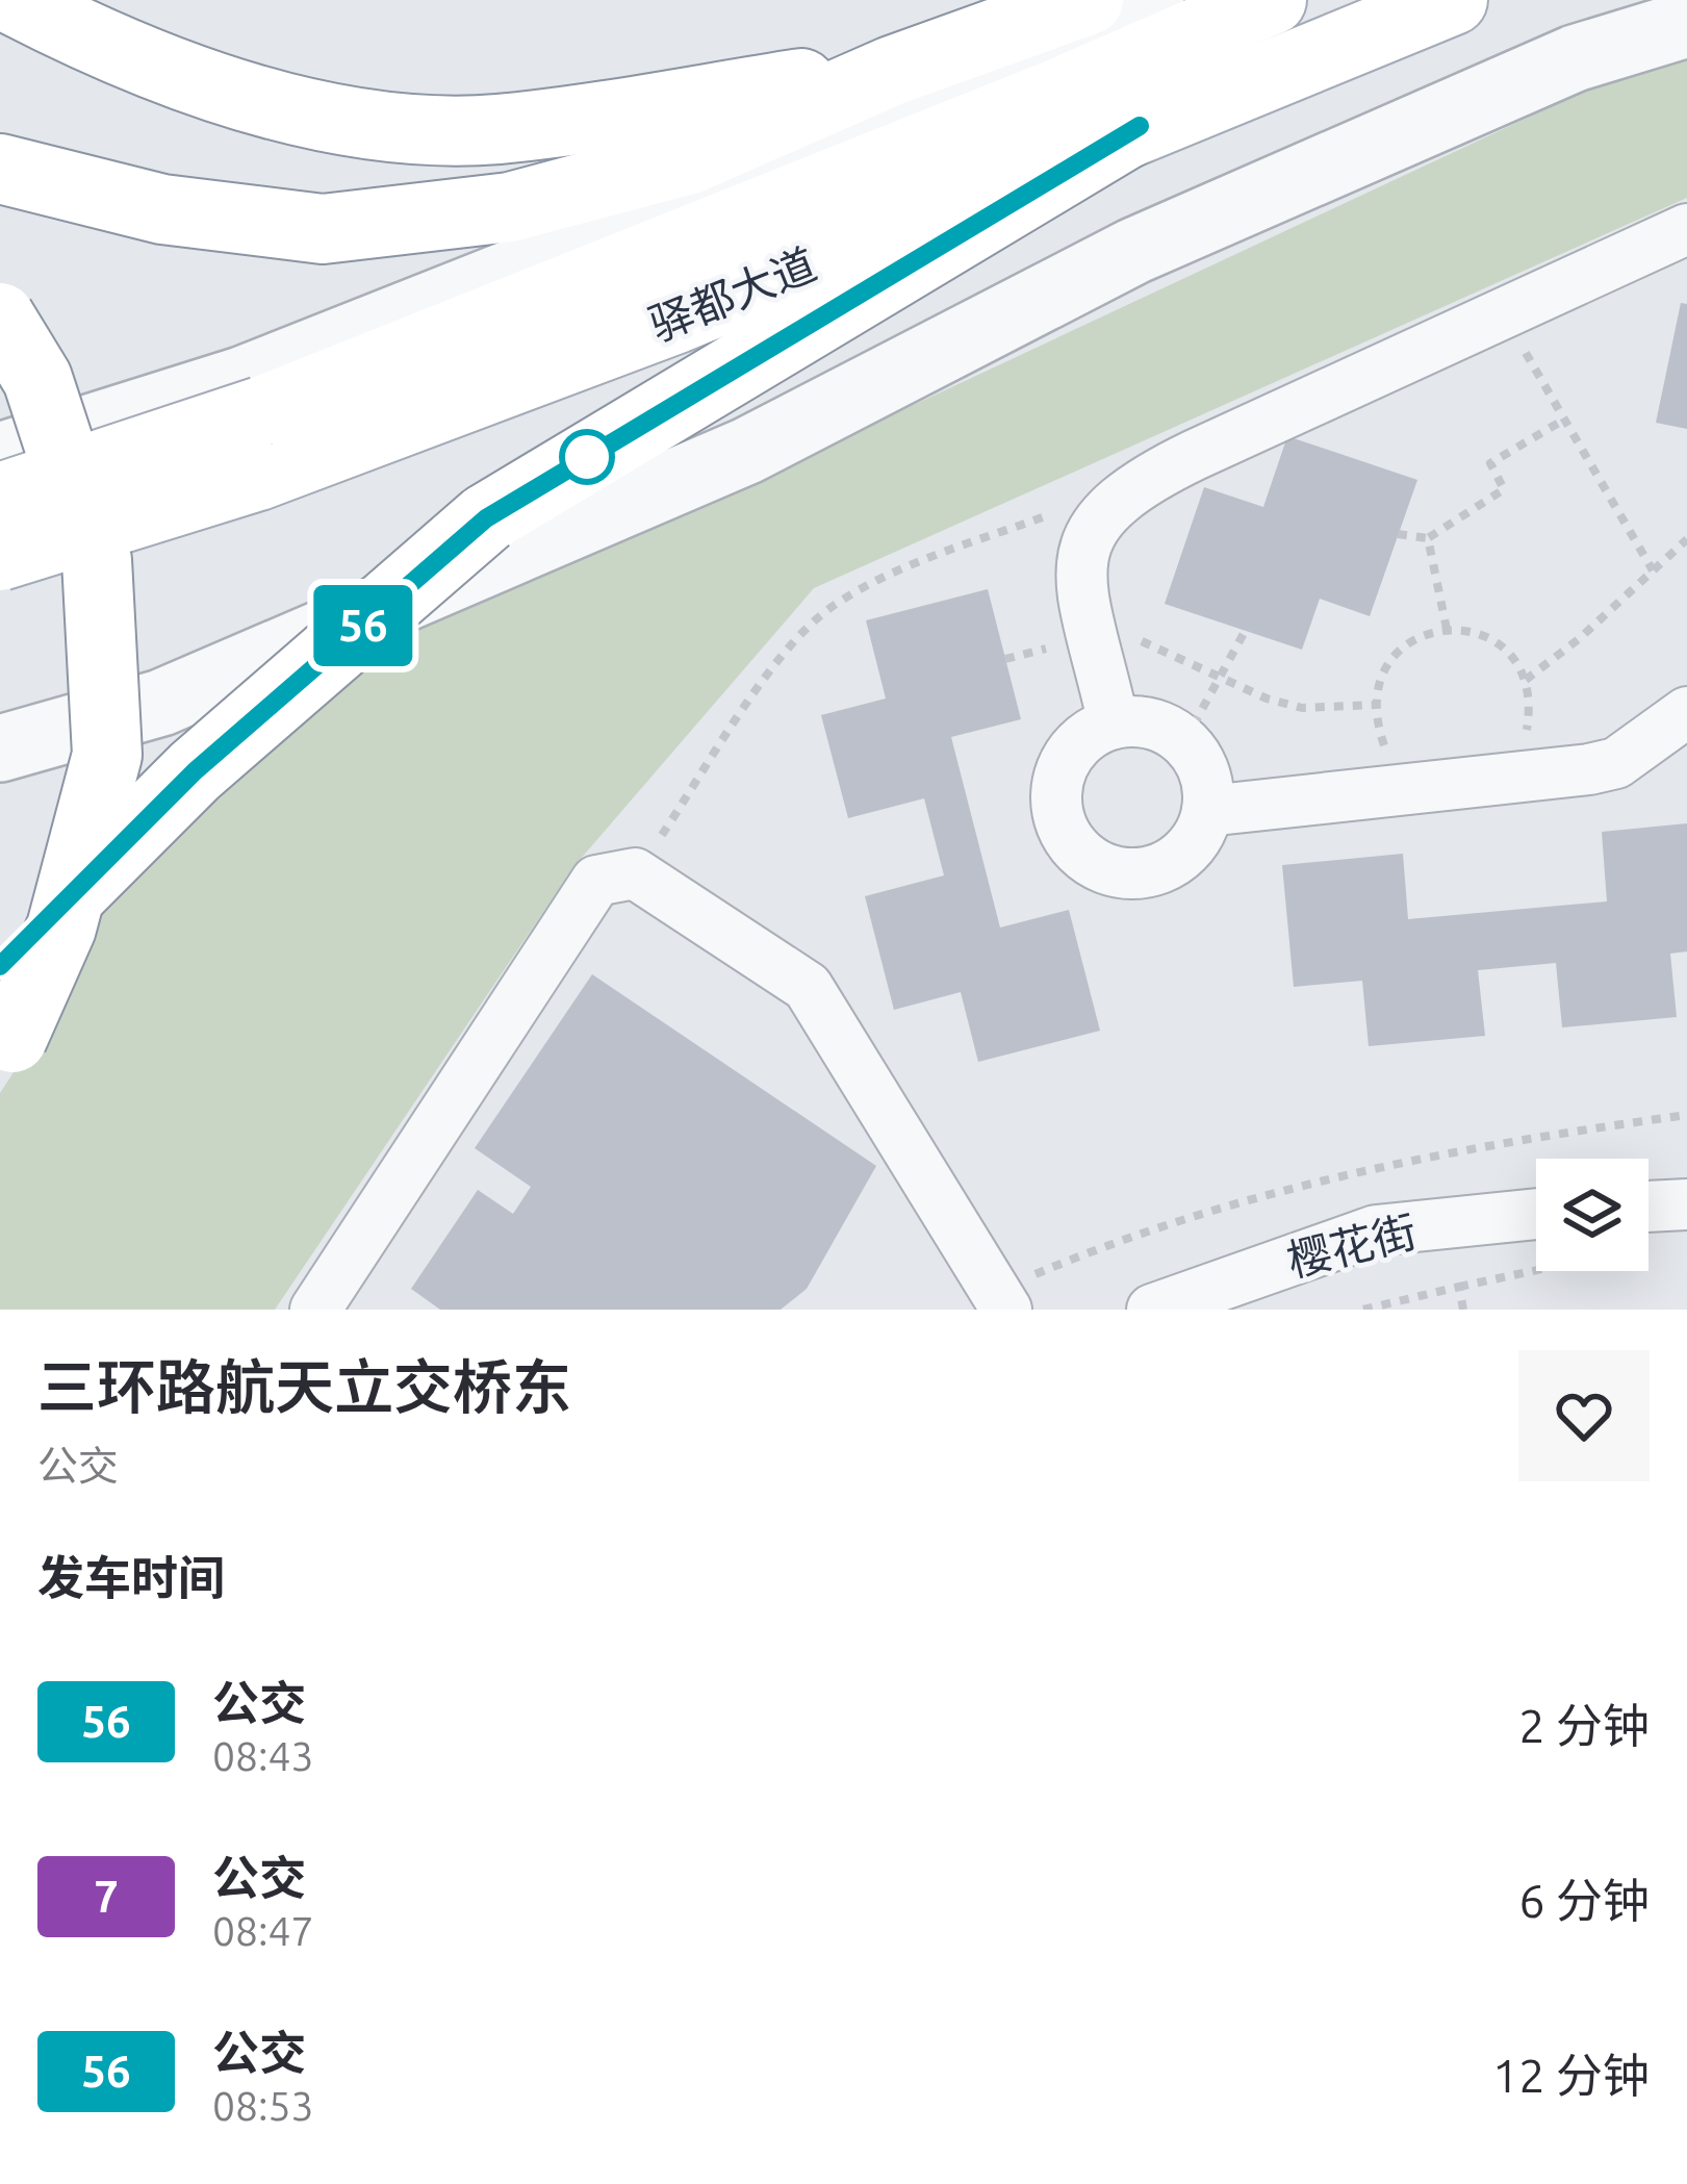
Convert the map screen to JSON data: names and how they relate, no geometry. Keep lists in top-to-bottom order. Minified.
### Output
{"streets":{"main road":["驿都大道"],"street":["樱花街"]},"lines":["bus line 56"],"page":{"on_map":"56","heading":[["三环路航天立交桥东","公交"],"发车时间"],"list":[{"mark":"56","name":"公交","note":"08:43","value":"2 分钟"},{"mark":"7","name":"公交","note":"08:47","value":"6 分钟"},{"mark":"56","name":"公交","note":"08:53","value":"12 分钟"}]}}
